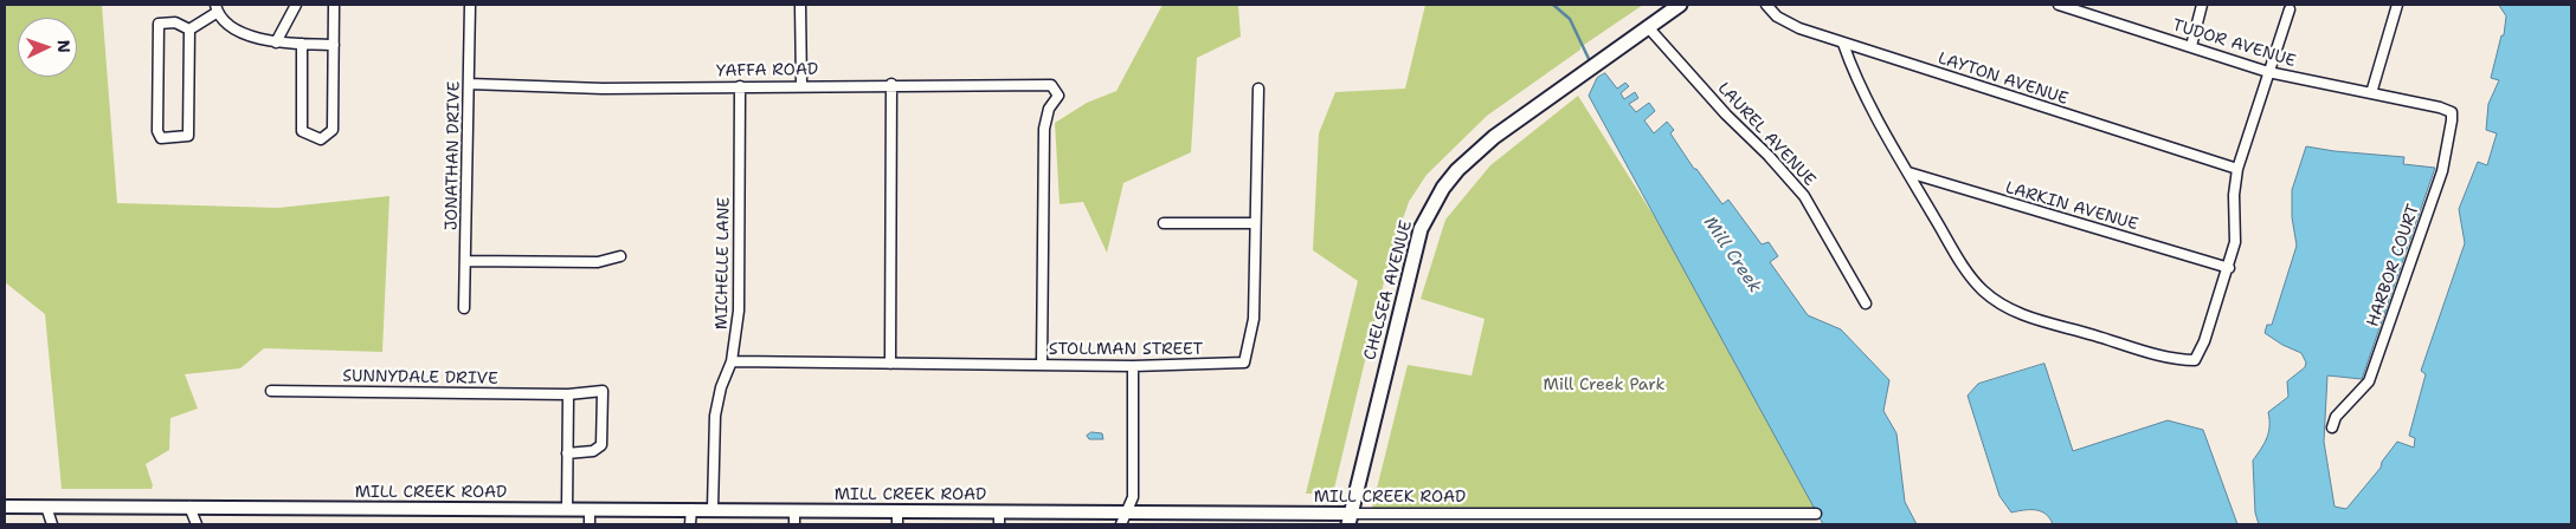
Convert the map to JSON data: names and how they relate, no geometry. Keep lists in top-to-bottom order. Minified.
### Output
{"streets":{"main road":["CHELSEA AVENUE"],"street":["TUDOR AVENUE","YAFFA ROAD","LAYTON AVENUE","LAUREL AVENUE","JONATHAN DRIVE","LARKIN AVENUE","MICHELLE LANE","HARBOR COURT","STOLLMAN STREET","SUNNYDALE DRIVE","MILL CREEK ROAD"]},"crossings":[["TUDOR AVENUE","HARBOR COURT"],["YAFFA ROAD","JONATHAN DRIVE"],["YAFFA ROAD","MICHELLE LANE"],["YAFFA ROAD","STOLLMAN STREET"],["LAUREL AVENUE","CHELSEA AVENUE"],["MICHELLE LANE","STOLLMAN STREET"],["MICHELLE LANE","MILL CREEK ROAD"],["CHELSEA AVENUE","MILL CREEK ROAD"]],"water":["Mill Creek"],"parks":["Mill Creek Park"],"north":"right"}
